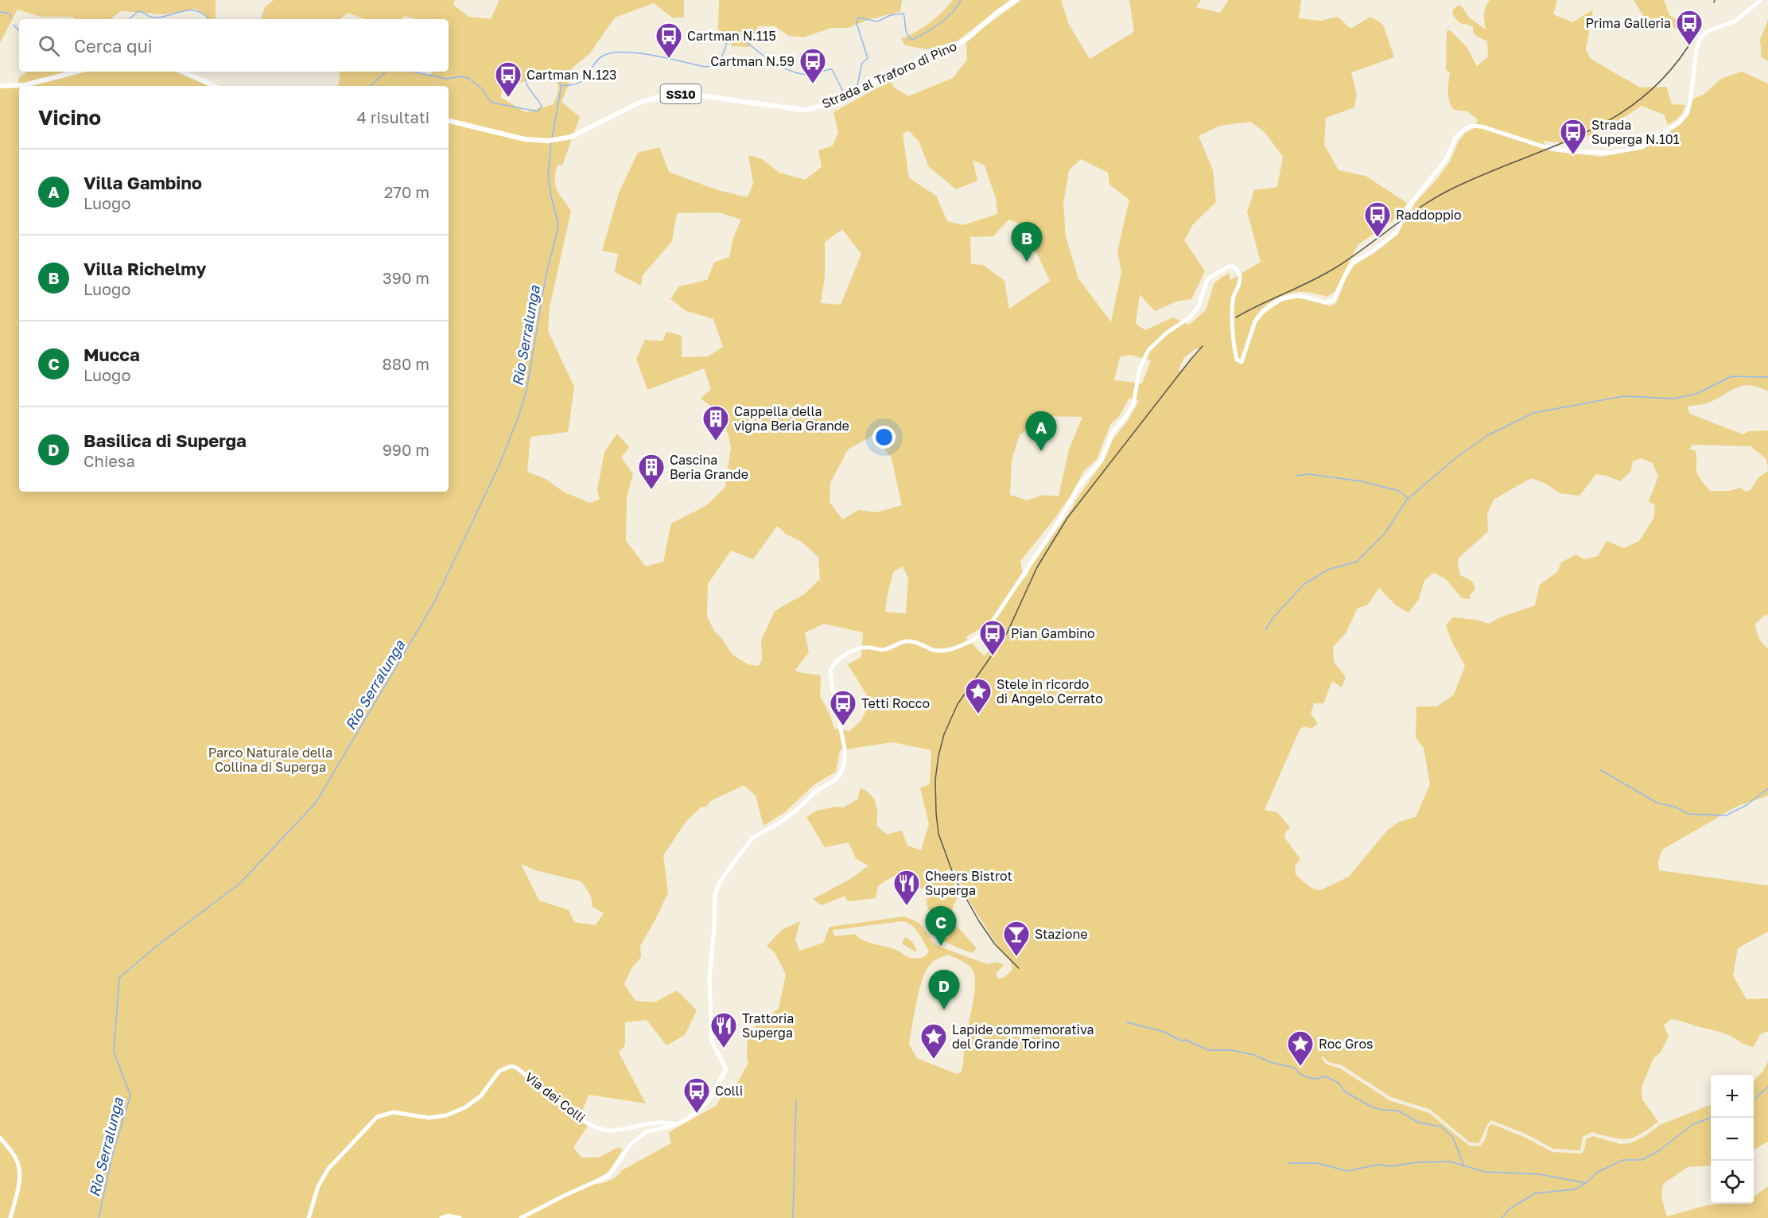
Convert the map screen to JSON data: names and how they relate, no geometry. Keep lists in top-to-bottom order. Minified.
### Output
{"streets":{"main road":["Strada al Traforo di Pino","SS10"],"street":["Via dei Colli"]},"water":["Rio Serralunga"],"parks":["Parco Naturale della Collina di Superga"],"places":{"bus stop":["Prima Galleria","Cartman N.115","Cartman N.59","Cartman N.123","Strada Superga N.101","Raddoppio","Pian Gambino","Tetti Rocco","Colli"],"building":["Cappella della vigna Beria Grande","Cascina Beria Grande"],"place":["Stele in ricordo di Angelo Cerrato","Lapide commemorativa del Grande Torino","Roc Gros"],"restaurant":["Cheers Bistrot Superga","Trattoria Superga"],"bar":["Stazione"]},"page":{"search":"Cerca qui","heading":["Vicino","4 risultati"],"list":[{"mark":"A","name":"Villa Gambino","note":"Luogo","value":"270 m"},{"mark":"B","name":"Villa Richelmy","note":"Luogo","value":"390 m"},{"mark":"C","name":"Mucca","note":"Luogo","value":"880 m"},{"mark":"D","name":"Basilica di Superga","note":"Chiesa","value":"990 m"}],"pins":["B","A","C","D"],"map_buttons":["+","−"]}}
